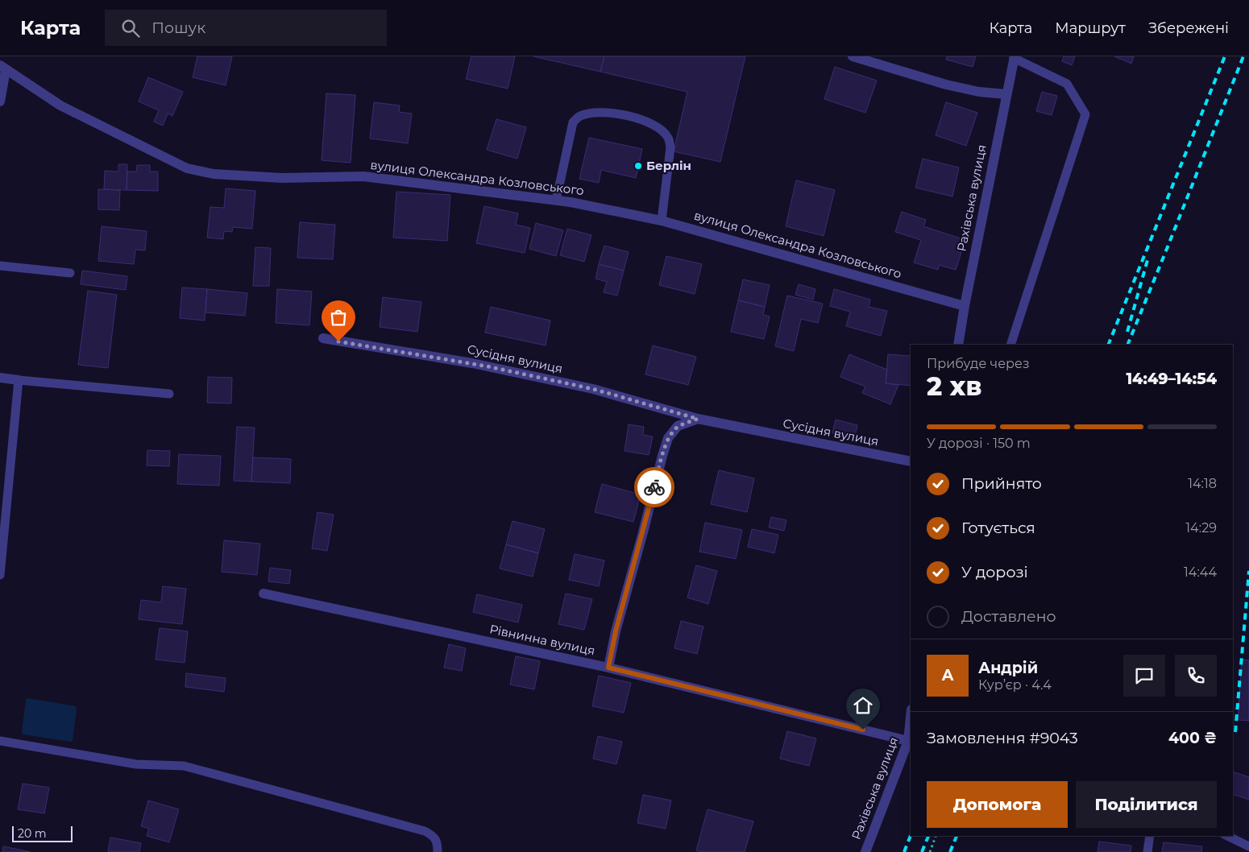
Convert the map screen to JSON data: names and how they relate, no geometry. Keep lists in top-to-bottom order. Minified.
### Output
{"streets":{"street":["вулиця Олександра Козловського","Рахівська вулиця","Сусідня вулиця","Рівнинна вулиця"]},"crossings":[["вулиця Олександра Козловського","Рахівська вулиця"],["Рахівська вулиця","Рівнинна вулиця"]],"places":["Берлін"],"scale_bar":"20 m","page":{"header":"Карта","search":"Пошук","nav":["Карта","Маршрут","Збережені"],"heading":["2 хв","Прибуде через","14:49–14:54"],"panel":["Андрій","Кур’єр · 4.4","Замовлення #9043","400 ₴"],"bar":"У дорозі · 150 m","list":[["Прийнято","14:18"],["Готується","14:29"],["У дорозі","14:44"],"Доставлено"],"round":"А","buttons":["Допомога","Поділитися"],"scale":"20 m"}}
